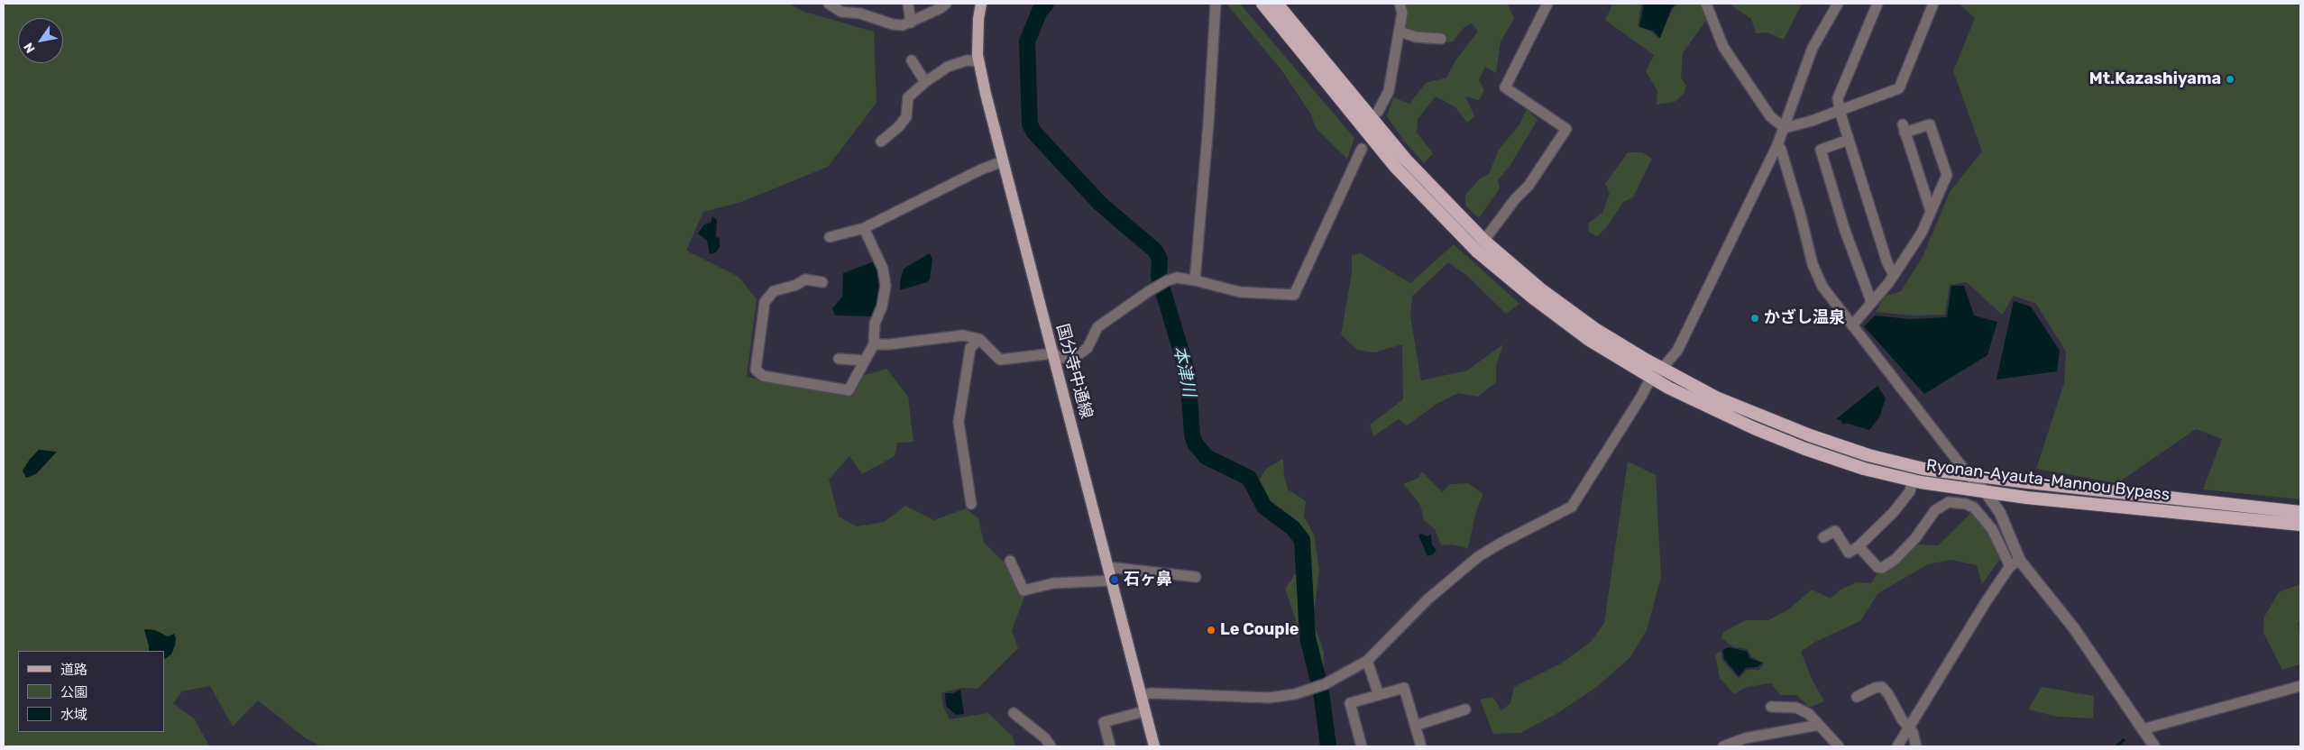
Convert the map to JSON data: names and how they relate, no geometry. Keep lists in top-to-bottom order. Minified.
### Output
{"streets":{"highway":["Ryonan-Ayauta-Mannou Bypass"],"main road":["国分寺中通線"]},"water":["本津川"],"places":["Mt.Kazashiyama","かざし温泉","石ヶ鼻","Le Couple"],"legend":["道路","公園","水域"],"north":"bottom left"}
